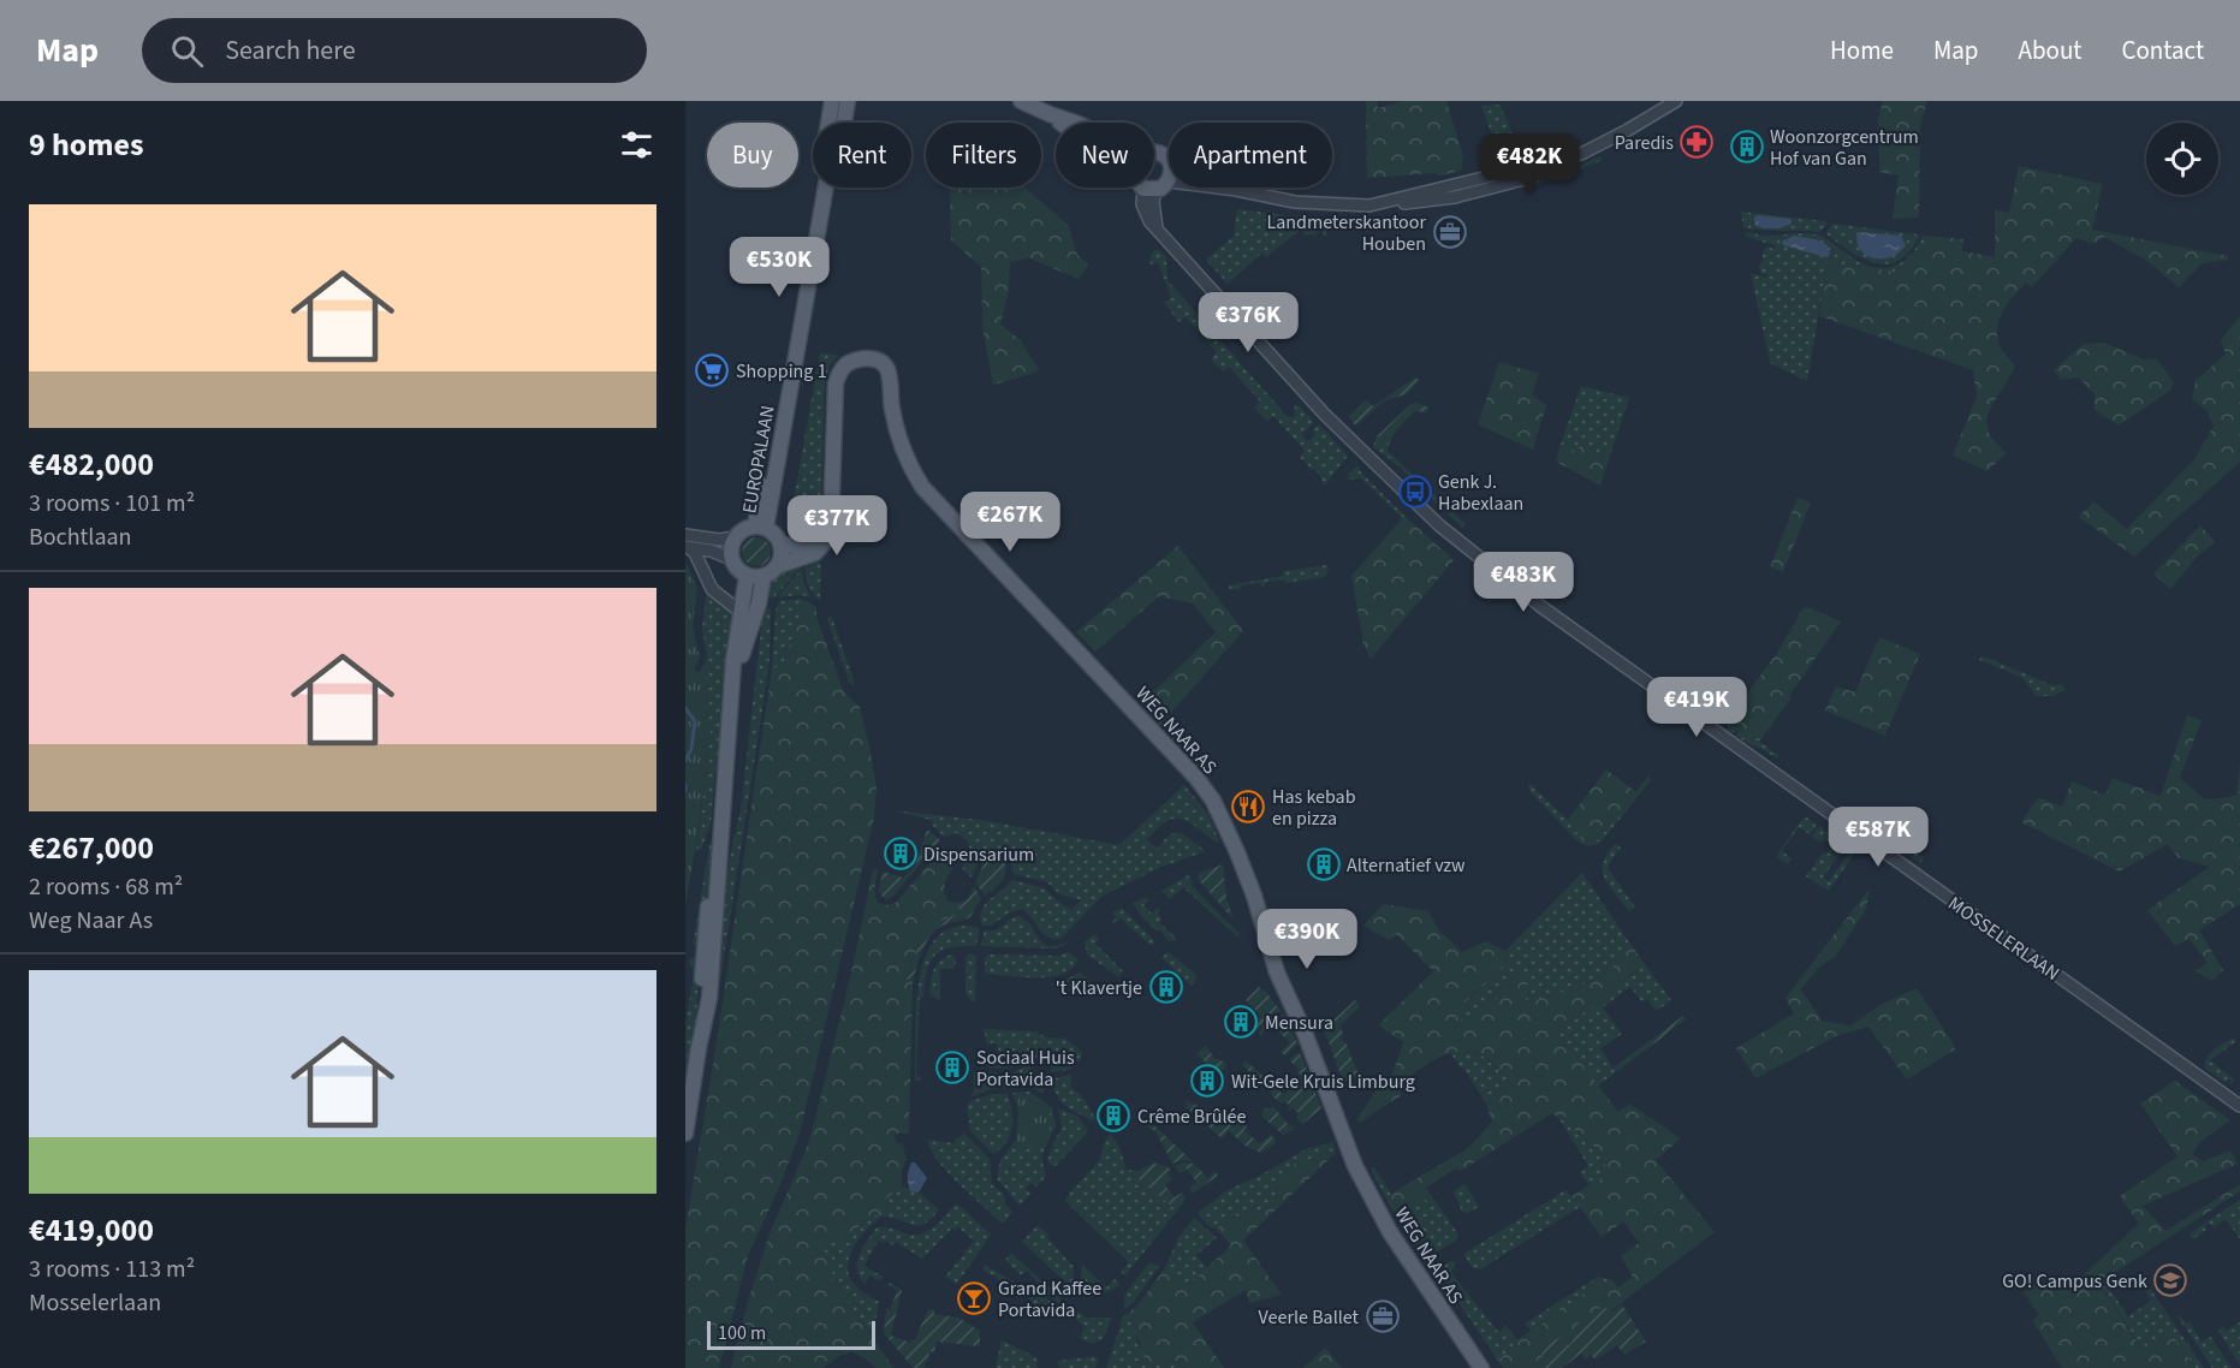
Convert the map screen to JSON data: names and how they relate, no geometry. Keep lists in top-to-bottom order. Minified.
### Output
{"streets":{"main road":["EUROPALAAN","WEG NAAR AS"],"street":["MOSSELERLAAN"]},"crossings":[["EUROPALAAN","WEG NAAR AS"]],"places":{"pharmacy":["Paredis"],"building":["Woonzorgcentrum Hof van Gan","Dispensarium","Alternatief vzw","'t Klavertje","Mensura","Sociaal Huis Portavida","Wit-Gele Kruis Limburg","Crême Brûlée"],"office":["Landmeterskantoor Houben","Veerle Ballet"],"supermarket":["Shopping 1"],"bus stop":["Genk J. Habexlaan"],"restaurant":["Has kebab en pizza"],"school or university":["GO! Campus Genk"],"bar":["Grand Kaffee Portavida"]},"scale_bar":"100 m","page":{"header":"Map","search":"Search here","nav":["Home","Map","About","Contact"],"heading":"9 homes","chip":["Buy","Rent","Filters","New","Apartment"],"price":["€482K","€530K","€376K","€267K","€377K","€483K","€419K","€587K","€390K"],"list":[{"name":"€482,000","note":"3 rooms · 101 m² · Bochtlaan"},{"name":"€267,000","note":"2 rooms · 68 m² · Weg Naar As"},{"name":"€419,000","note":"3 rooms · 113 m² · Mosselerlaan"}],"scale":"100 m"}}
